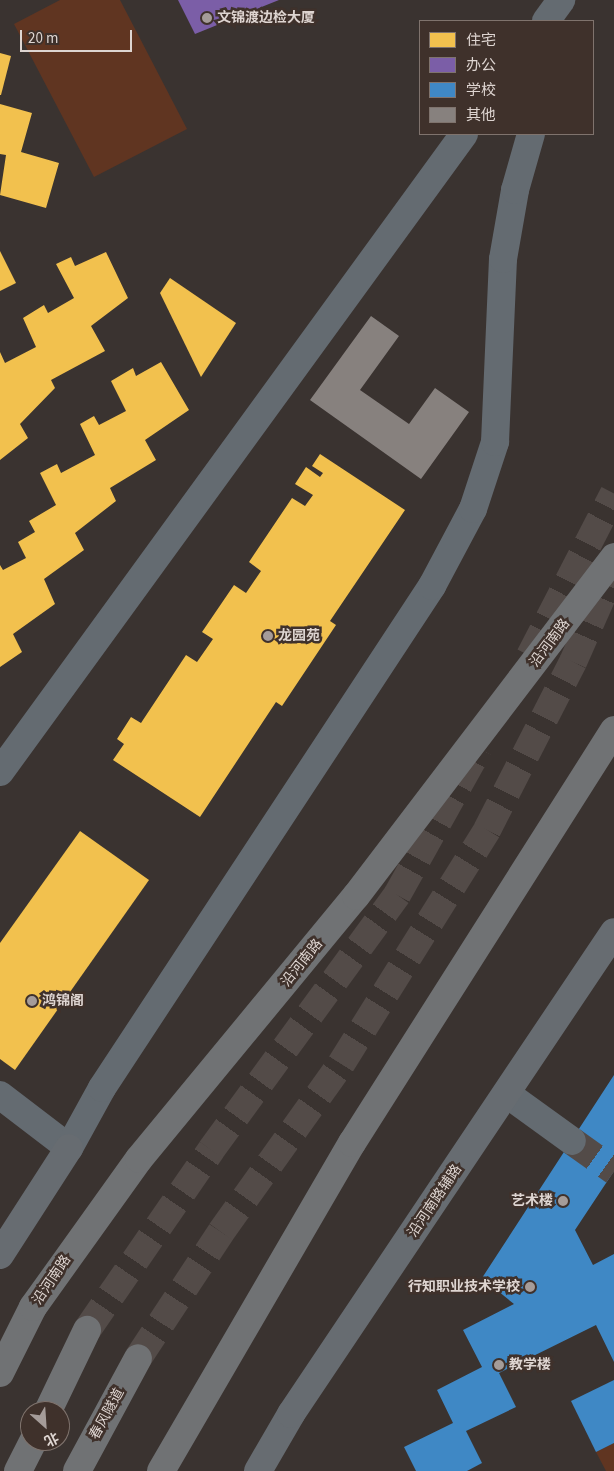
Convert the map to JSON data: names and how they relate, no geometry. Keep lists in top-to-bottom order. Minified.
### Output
{"streets":{"highway":["沿河南路","春风隧道"],"main road":["沿河南路辅路"]},"places":["文锦渡边检大厦","龙园苑","鸿锦阁","艺术楼","行知职业技术学校","教学楼"],"legend":["住宅","办公","学校","其他"],"scale_bar":"20 m","north":"bottom right"}
